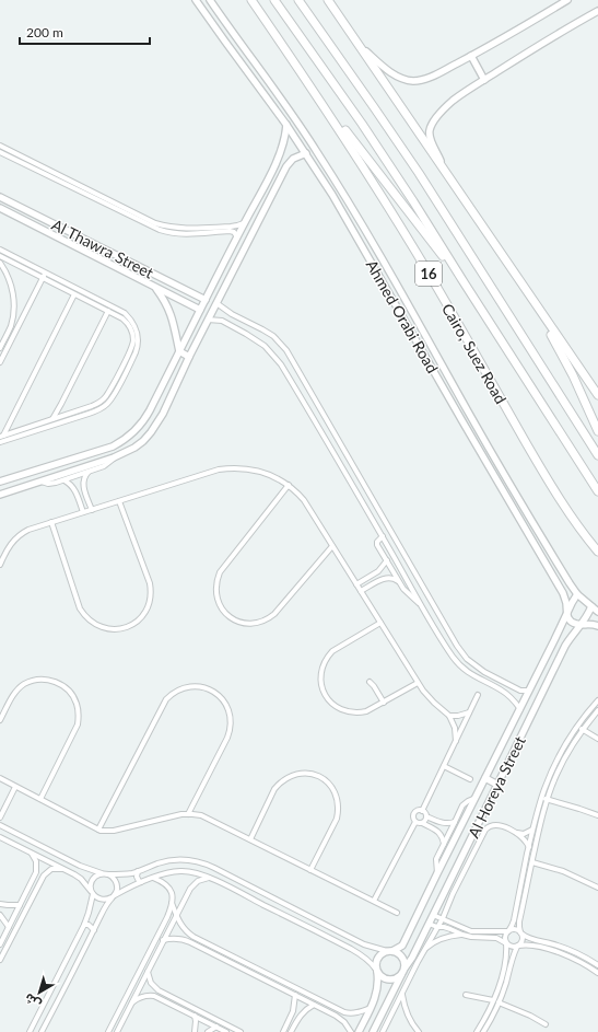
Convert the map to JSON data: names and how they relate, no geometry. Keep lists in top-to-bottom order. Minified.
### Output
{"streets":{"highway":["16","Cairo, Suez Road"],"street":["Al Thawra Street","Ahmed Orabi Road","Al Horeya Street"]},"crossings":[["Ahmed Orabi Road","Al Horeya Street"]],"scale_bar":"200 m","north":"bottom left"}
